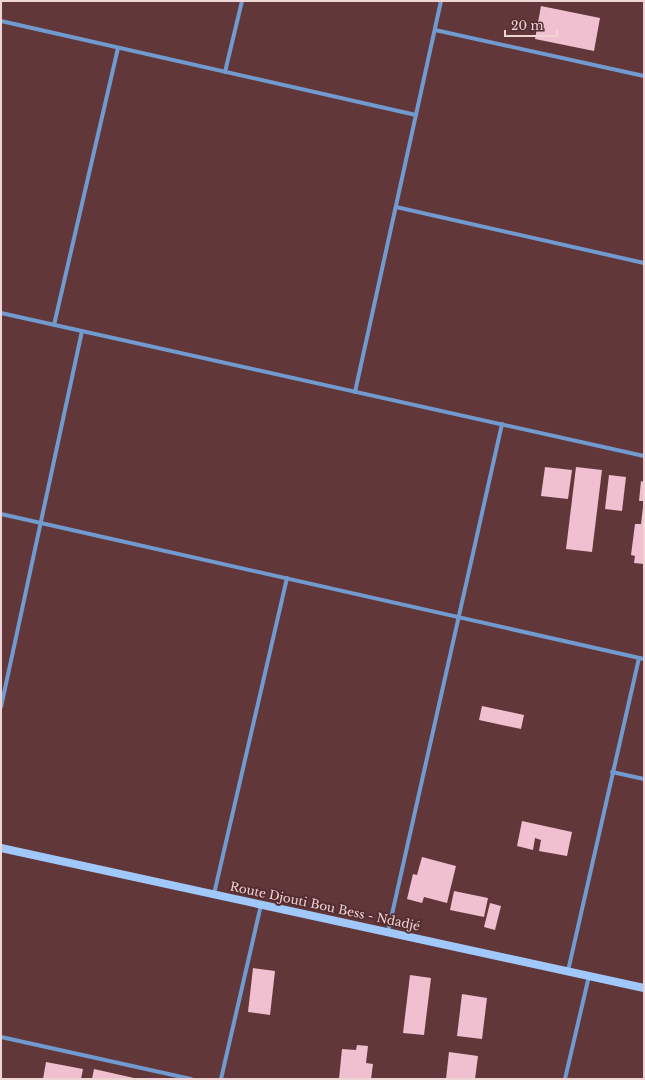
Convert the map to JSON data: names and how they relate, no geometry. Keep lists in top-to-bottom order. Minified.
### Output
{"streets":{"main road":["Route Djouti Bou Bess - Ndadjé"]},"scale_bar":"20 m"}
